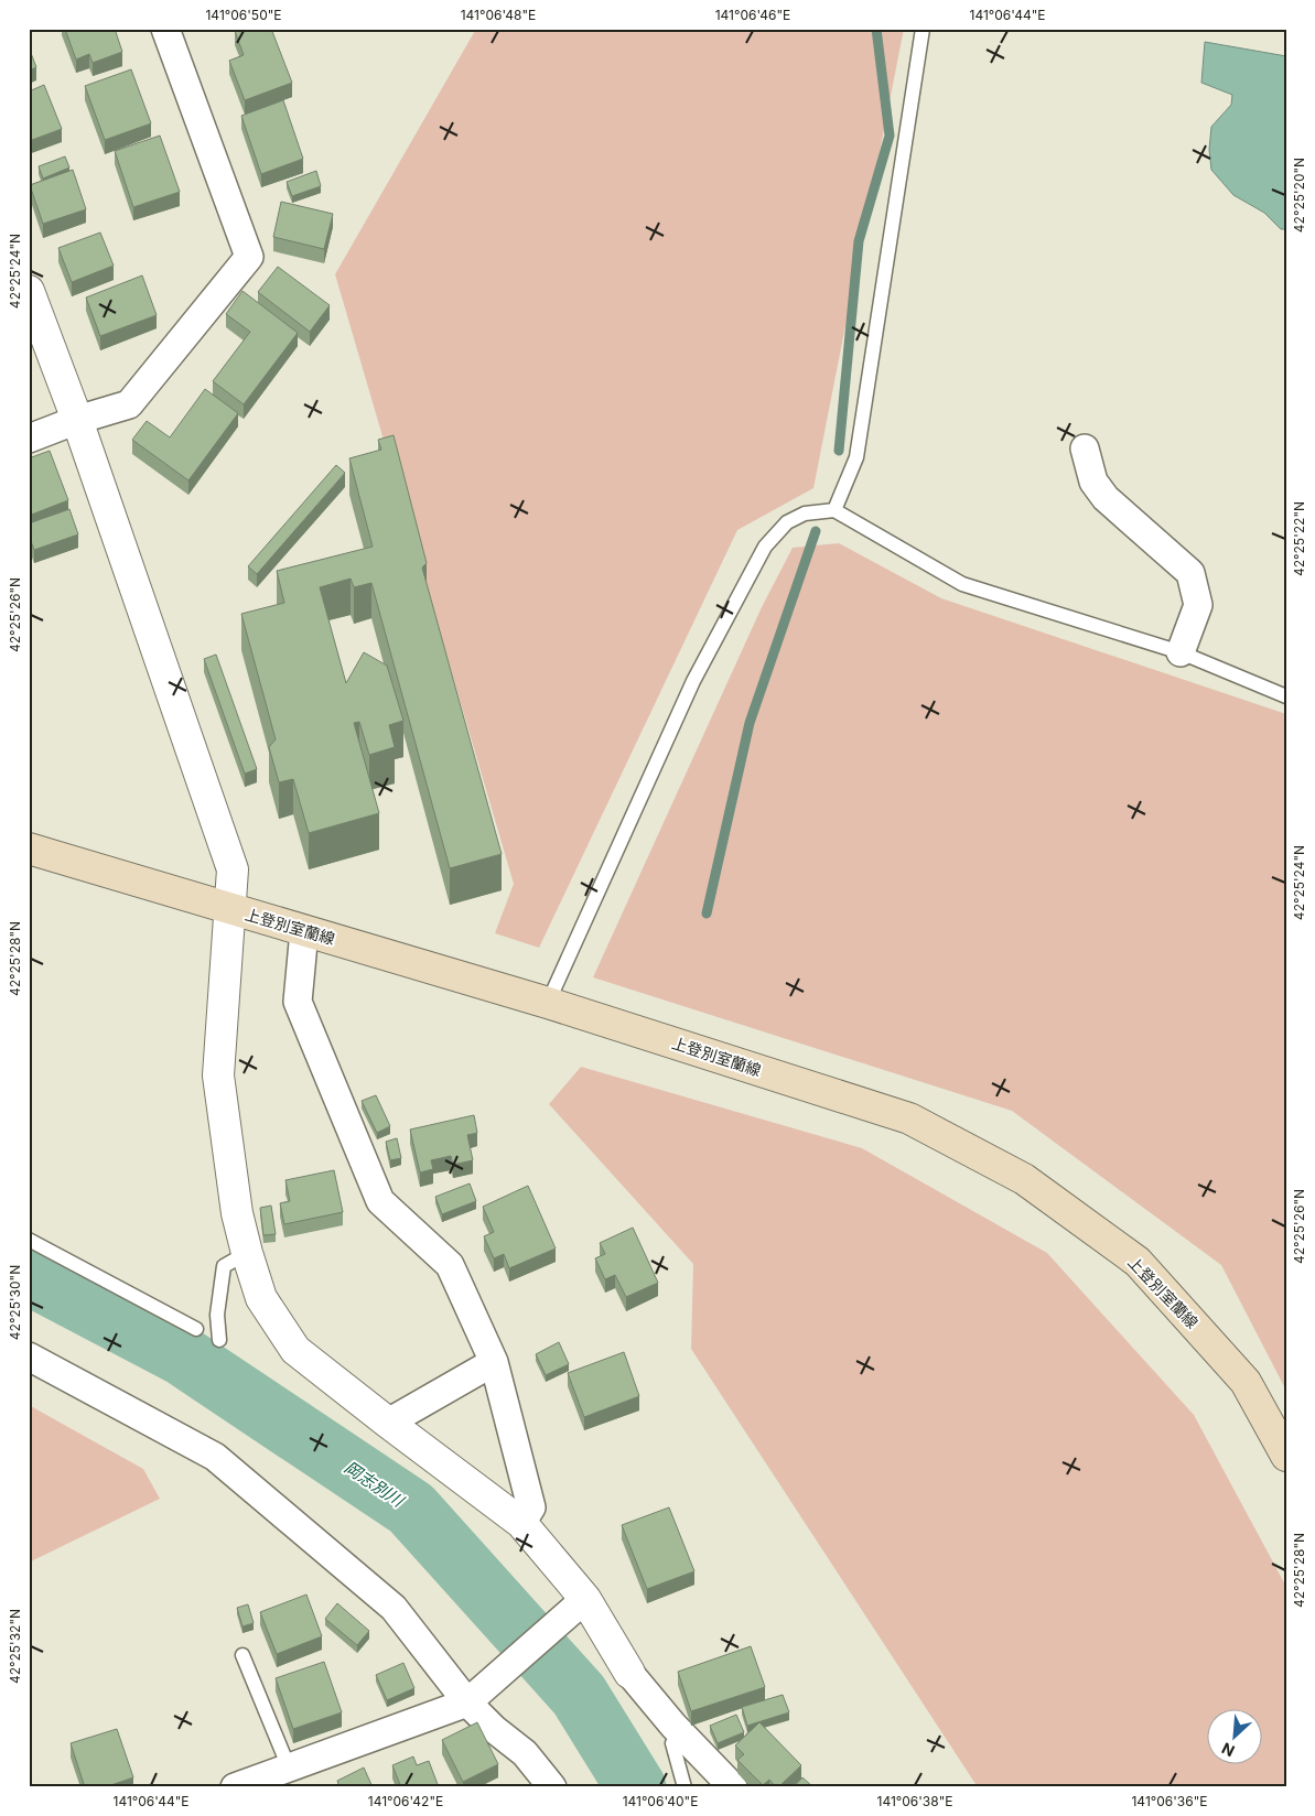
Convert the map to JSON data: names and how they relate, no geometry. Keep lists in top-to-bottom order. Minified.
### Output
{"streets":{"main road":["上登別室蘭線"]},"water":["岡志別川"],"north":"bottom left","coordinates":["141°06'50\"E","141°06'48\"E","141°06'46\"E","141°06'44\"E","42°25'20\"N","42°25'24\"N","42°25'22\"N","42°25'26\"N","42°25'28\"N","42°25'30\"N","42°25'32\"N","141°06'42\"E","141°06'40\"E","141°06'38\"E","141°06'36\"E"]}
